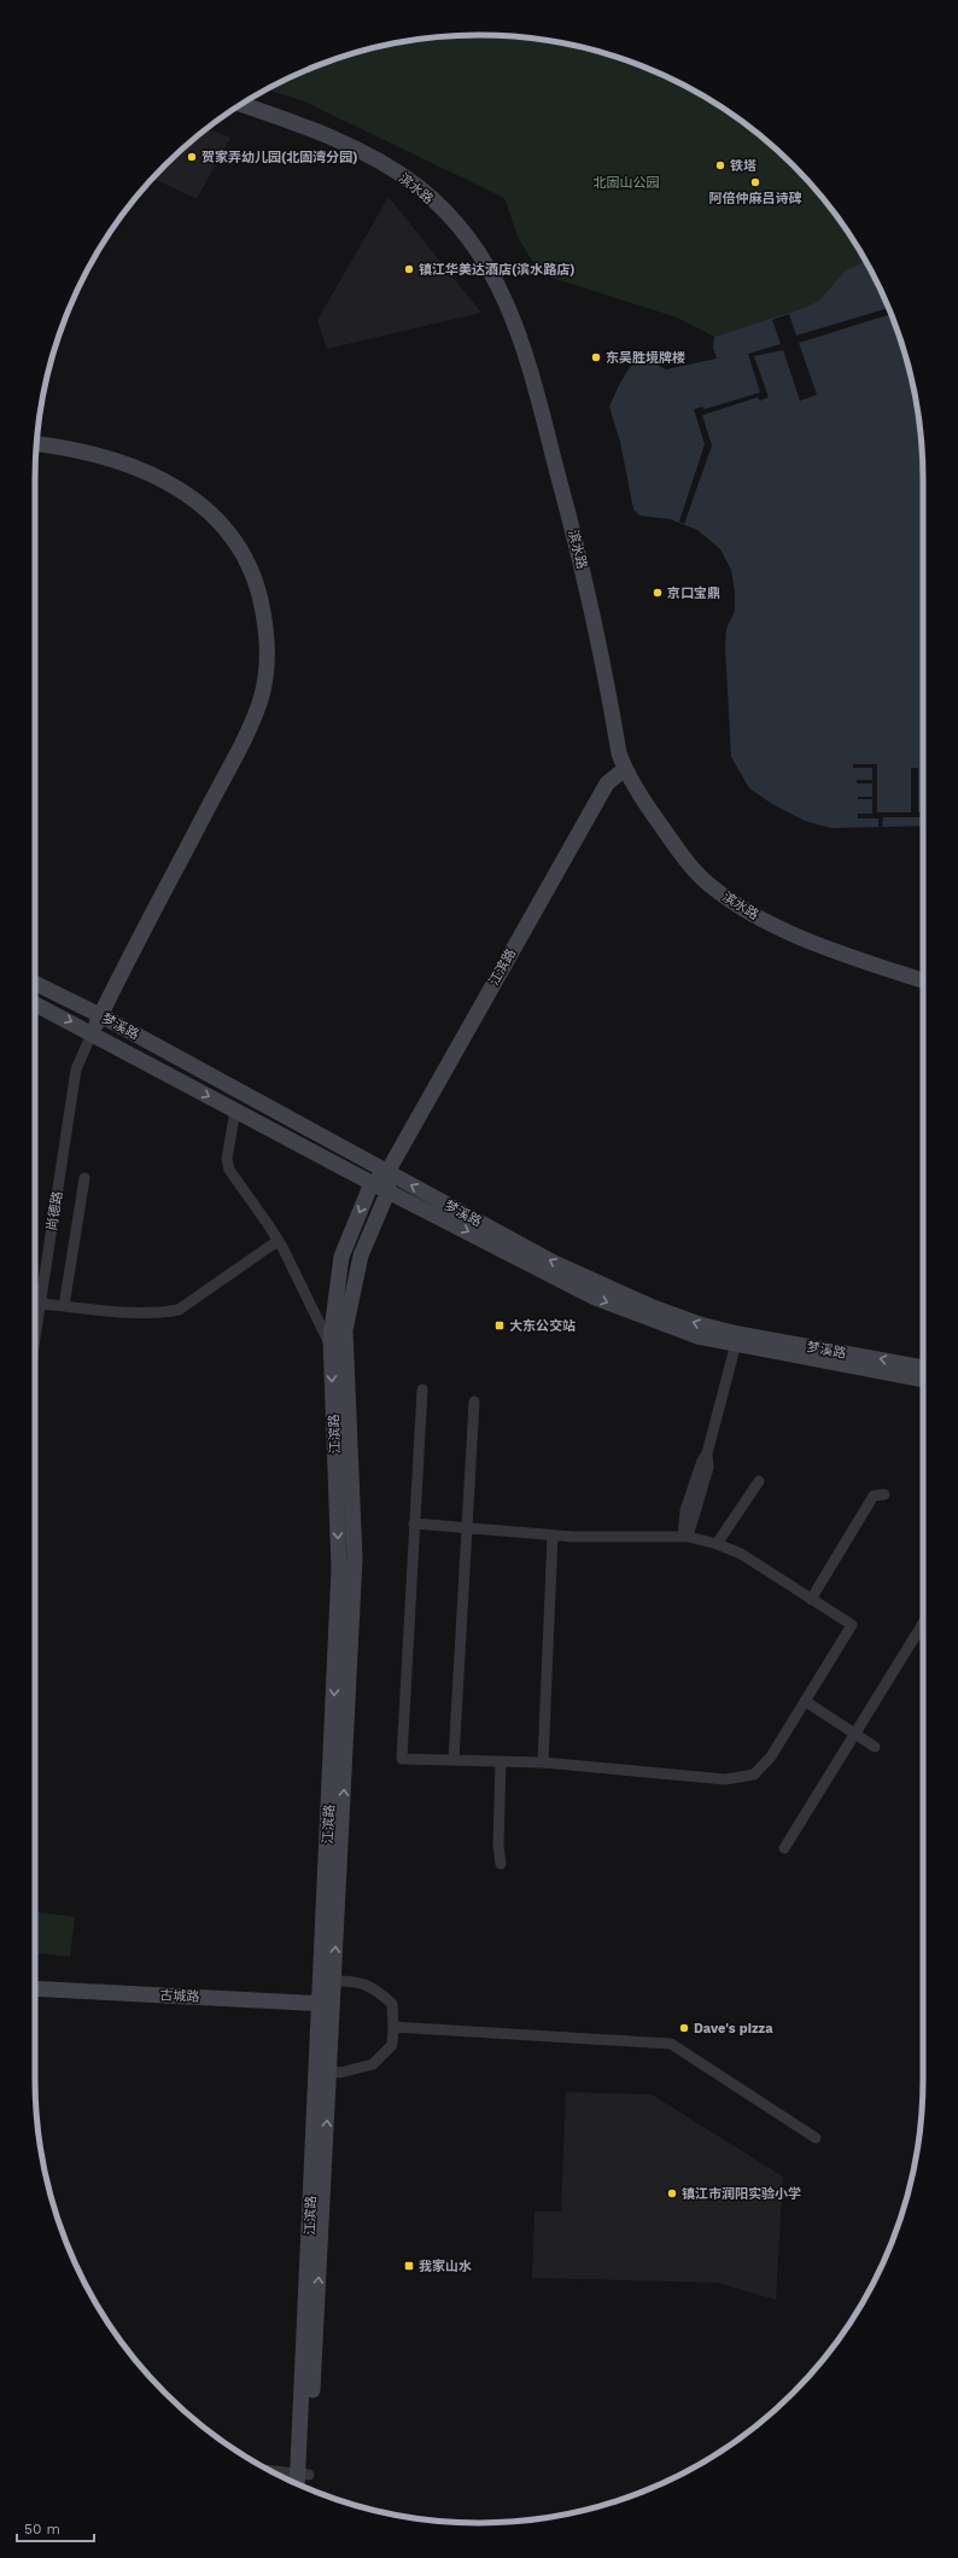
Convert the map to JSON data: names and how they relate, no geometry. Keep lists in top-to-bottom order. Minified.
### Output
{"streets":{"main road":["滨水路","江滨路","梦溪路","古城路"],"street":["尚德路"]},"crossings":[["滨水路","江滨路"],["江滨路","梦溪路"],["江滨路","古城路"],["梦溪路","尚德路"]],"parks":["北固山公园"],"places":{"other":["贺家弄幼儿园(北固湾分园)","铁塔","阿倍仲麻吕诗碑","镇江华美达酒店(滨水路店)","东吴胜境牌楼","京口宝鼎","Dave's pizza","镇江市润阳实验小学"],"transit":["大东公交站","我家山水"]},"scale_bar":"50 m"}
